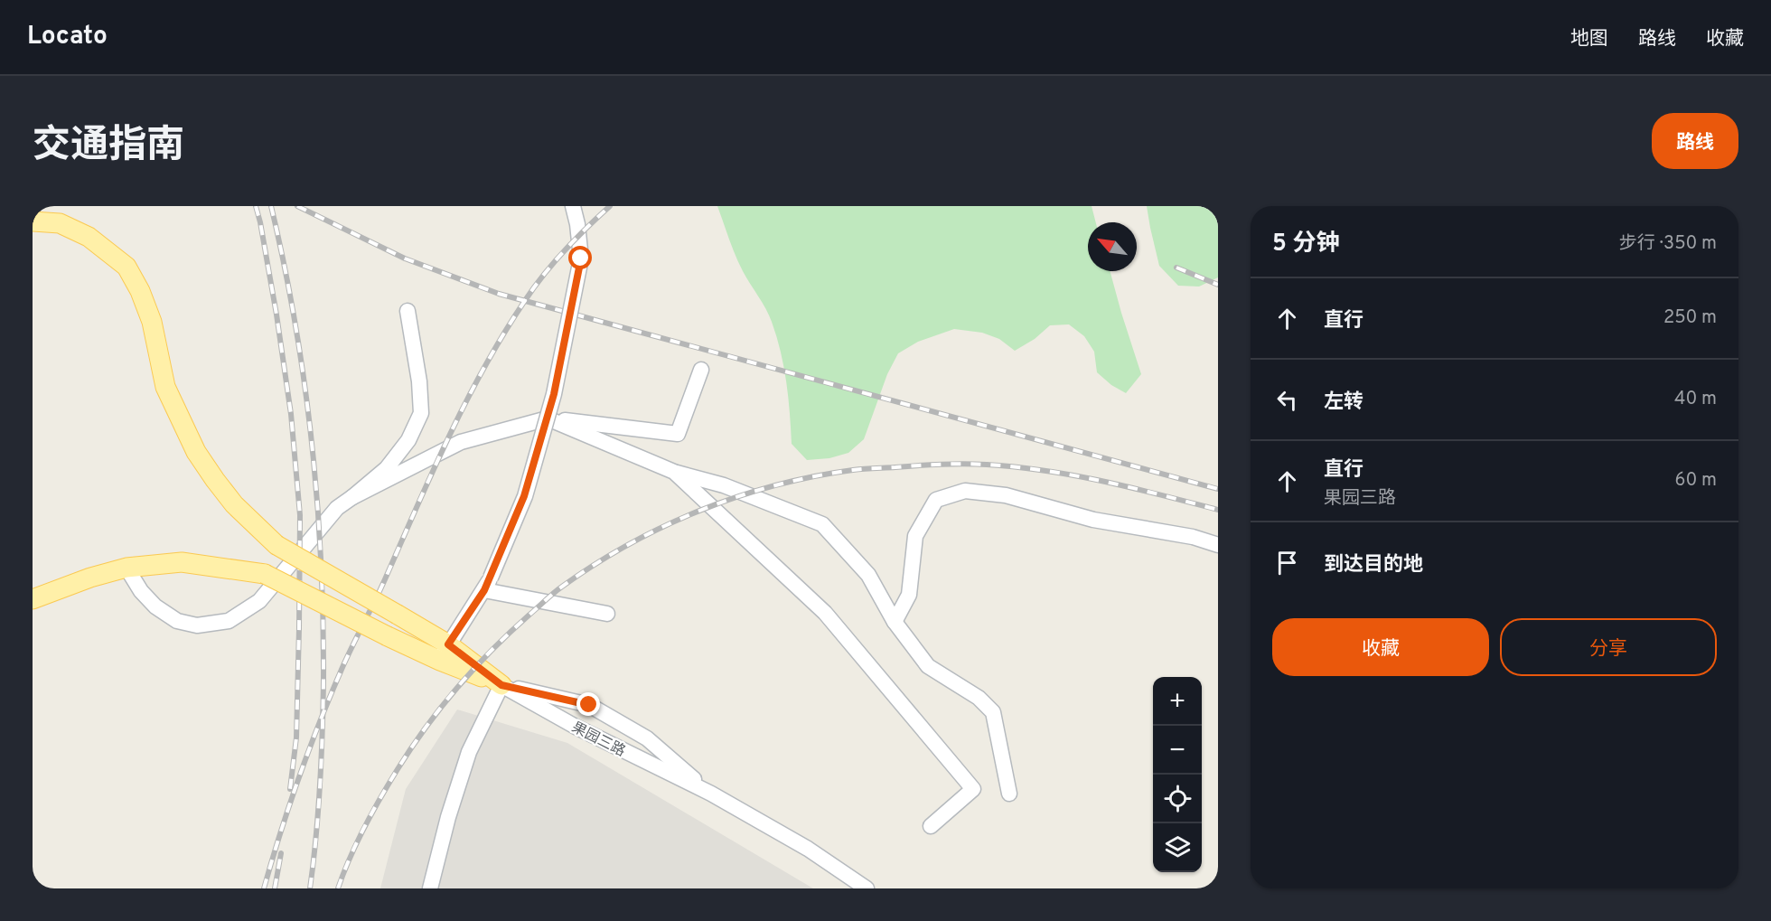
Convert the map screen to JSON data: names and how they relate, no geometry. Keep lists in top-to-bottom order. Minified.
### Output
{"streets":{"street":["果园三路"]},"north":"top left","page":{"header":"Locato","nav":["地图","路线","收藏"],"title":"交通指南","buttons":["路线",["收藏","分享"]],"heading":["5 分钟","步行 · 350 m"],"list":[["直行","250 m"],["左转","40 m"],["直行","果园三路","60 m"],"到达目的地"],"map_buttons":["+","−"]}}
